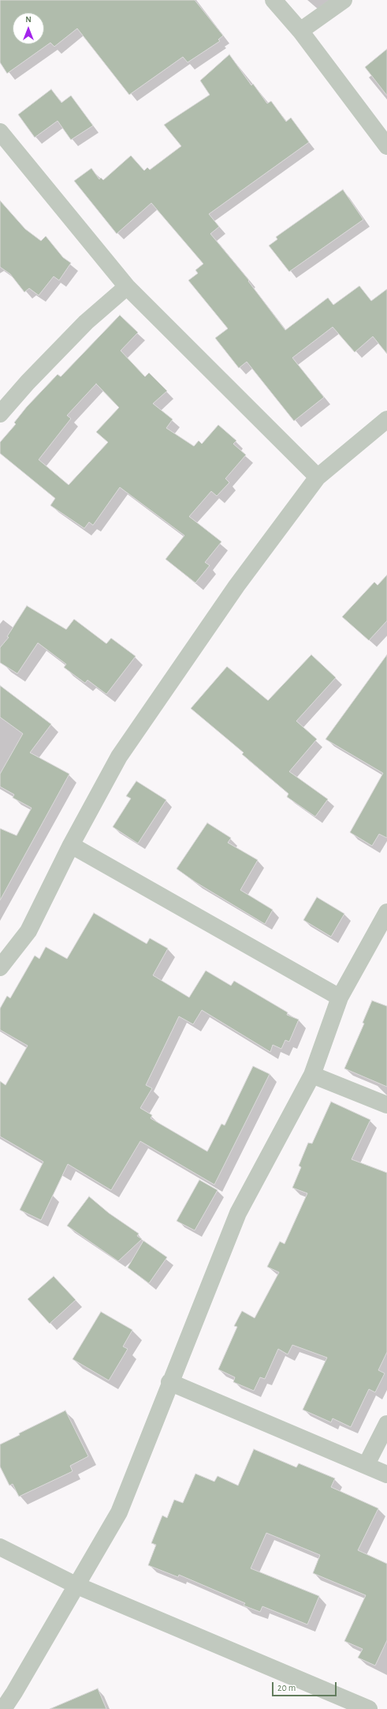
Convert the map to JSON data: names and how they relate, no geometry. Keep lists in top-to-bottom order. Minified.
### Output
{"scale_bar":"20 m","north":"top"}
